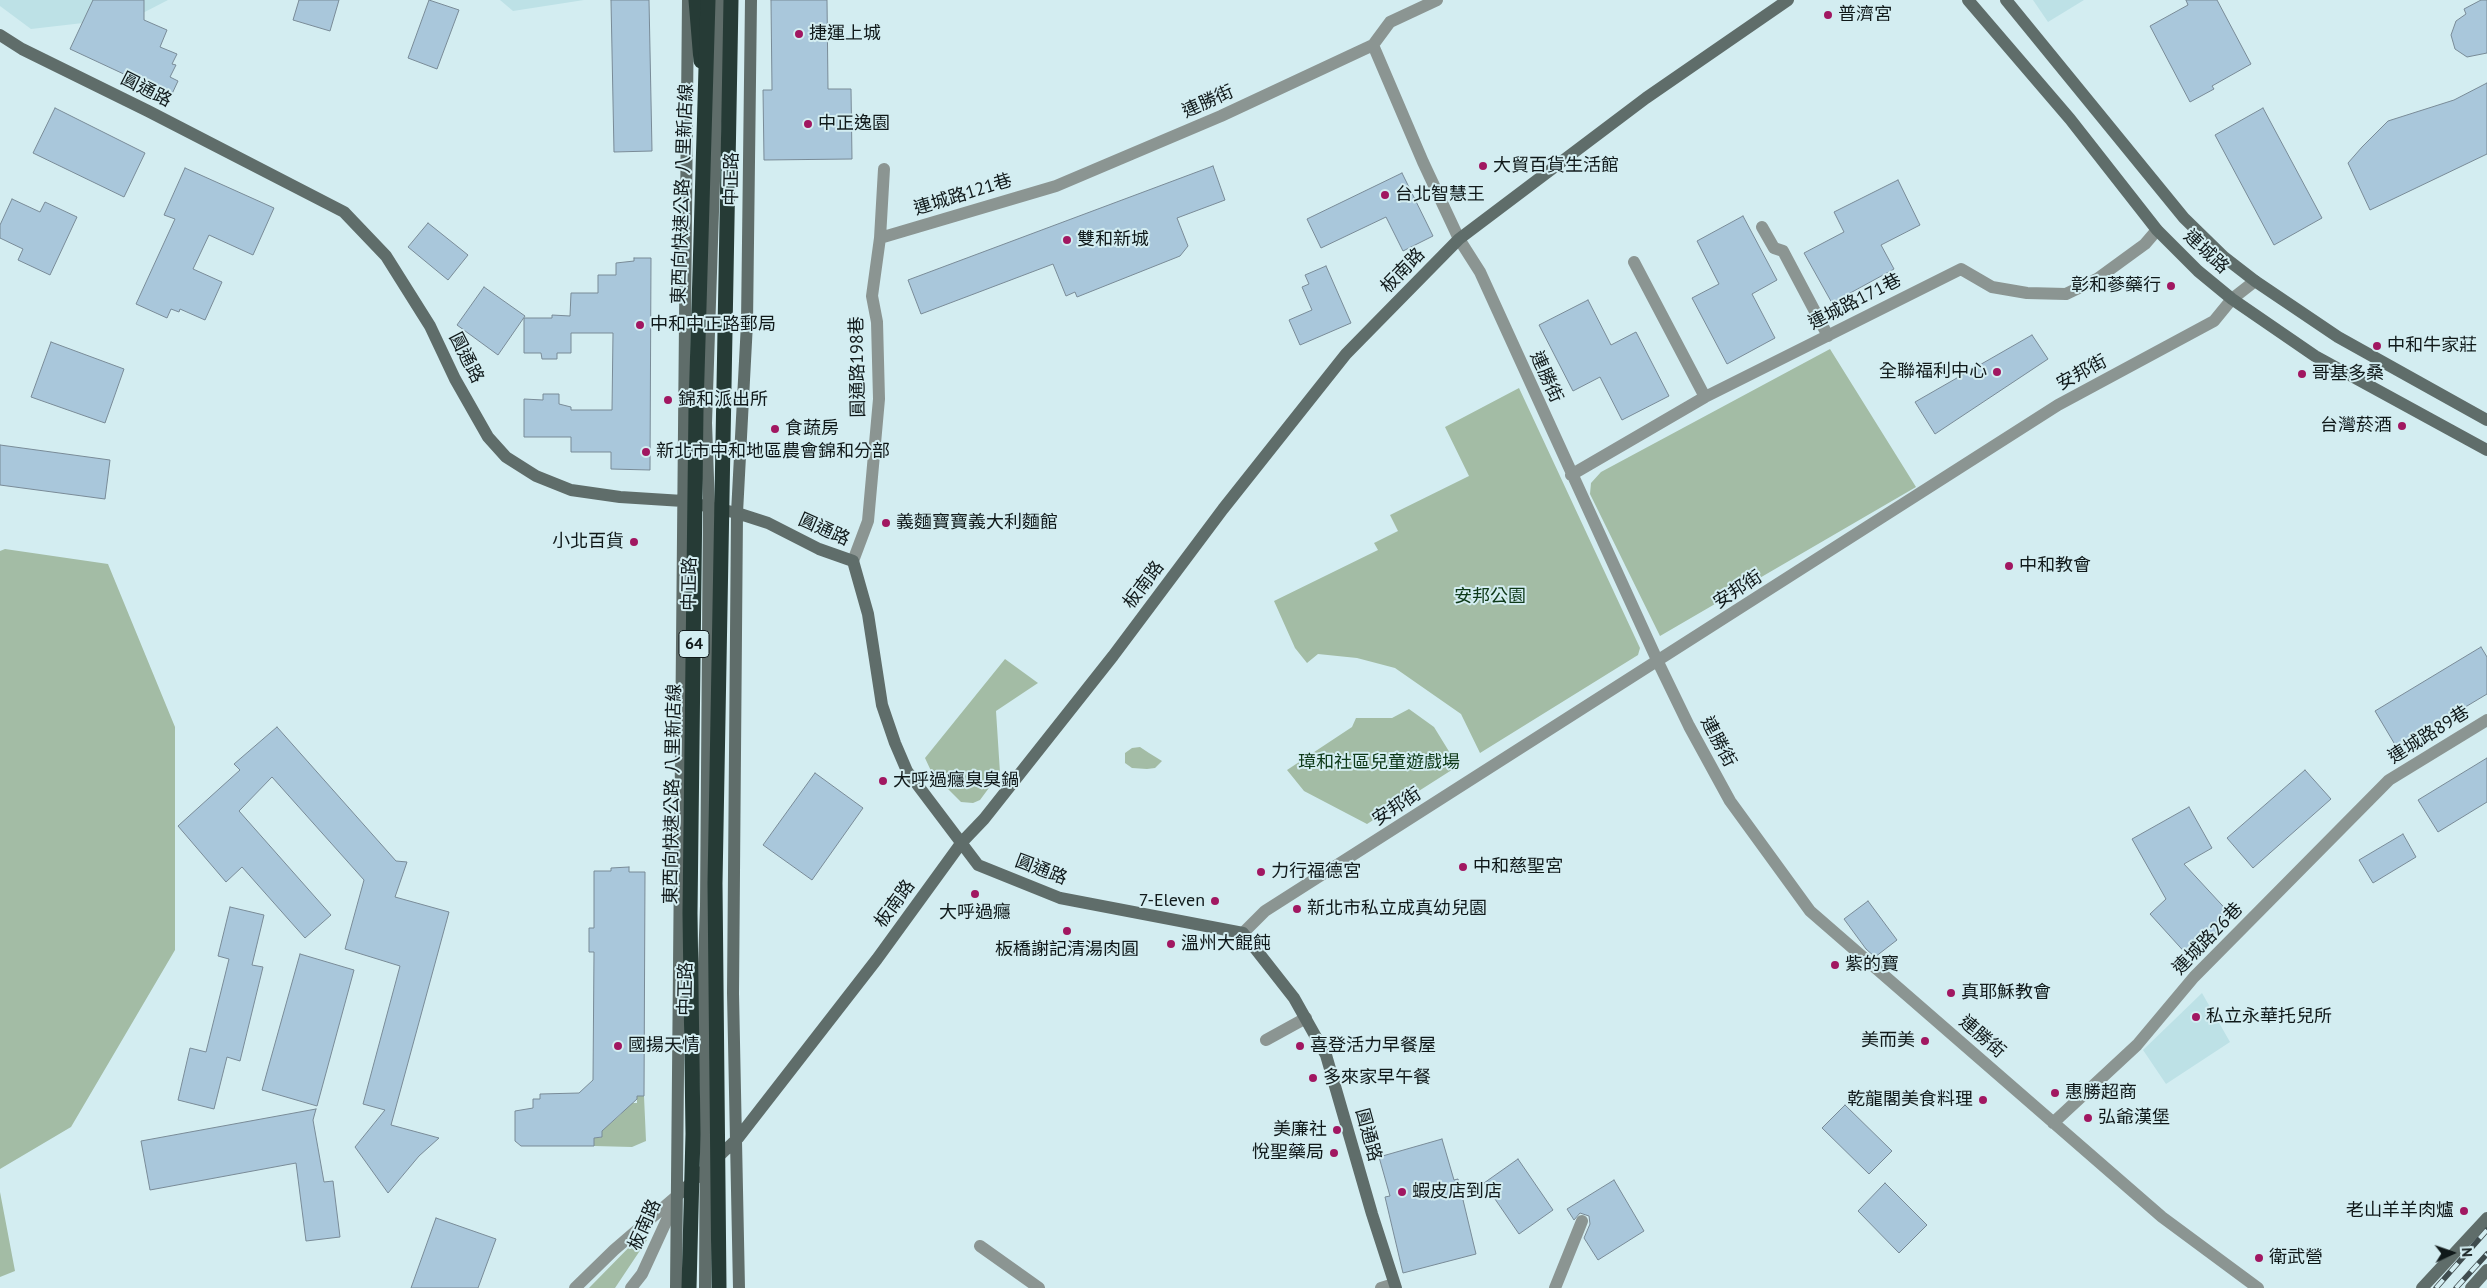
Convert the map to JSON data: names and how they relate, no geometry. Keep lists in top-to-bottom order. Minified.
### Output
{"streets":{"highway":["東西向快速公路 八里新店線","64"],"main road":["圓通路","中正路","連城路","板南路"],"street":["連勝街","連城路121巷","連城路171巷","圓通路198巷","安邦街","連城路89巷","連城路26巷"]},"crossings":[["圓通路","中正路"],["圓通路","板南路"],["圓通路","圓通路198巷"],["圓通路","安邦街"],["連勝街","連城路121巷"],["連勝街","板南路"],["連勝街","連城路171巷"],["連勝街","安邦街"],["連勝街","連城路26巷"],["中正路","板南路"],["連城路121巷","圓通路198巷"],["連城路","連城路171巷"],["連城路","安邦街"],["連城路89巷","連城路26巷"]],"parks":["安邦公園","璋和社區兒童遊戲場"],"places":["普濟宮","捷運上城","中正逸園","大貿百貨生活館","台北智慧王","雙和新城","彰和蔘藥行","中和中正路郵局","中和牛家莊","全聯福利中心","哥基多桑","錦和派出所","台灣菸酒","食蔬房","新北市中和地區農會錦和分部","義麵寶寶義大利麵館","小北百貨","中和教會","大呼過癮臭臭鍋","中和慈聖宮","力行福德宮","大呼過癮","7-Eleven","新北市私立成真幼兒園","板橋謝記清湯肉圓","溫州大餛飩","紫的寶","真耶穌教會","私立永華托兒所","美而美","國揚天情","喜登活力早餐屋","多來家早午餐","惠勝超商","乾龍閣美食料理","弘爺漢堡","美廉社","悅聖藥局","蝦皮店到店","老山羊羊肉爐","衛武營"],"north":"right"}
